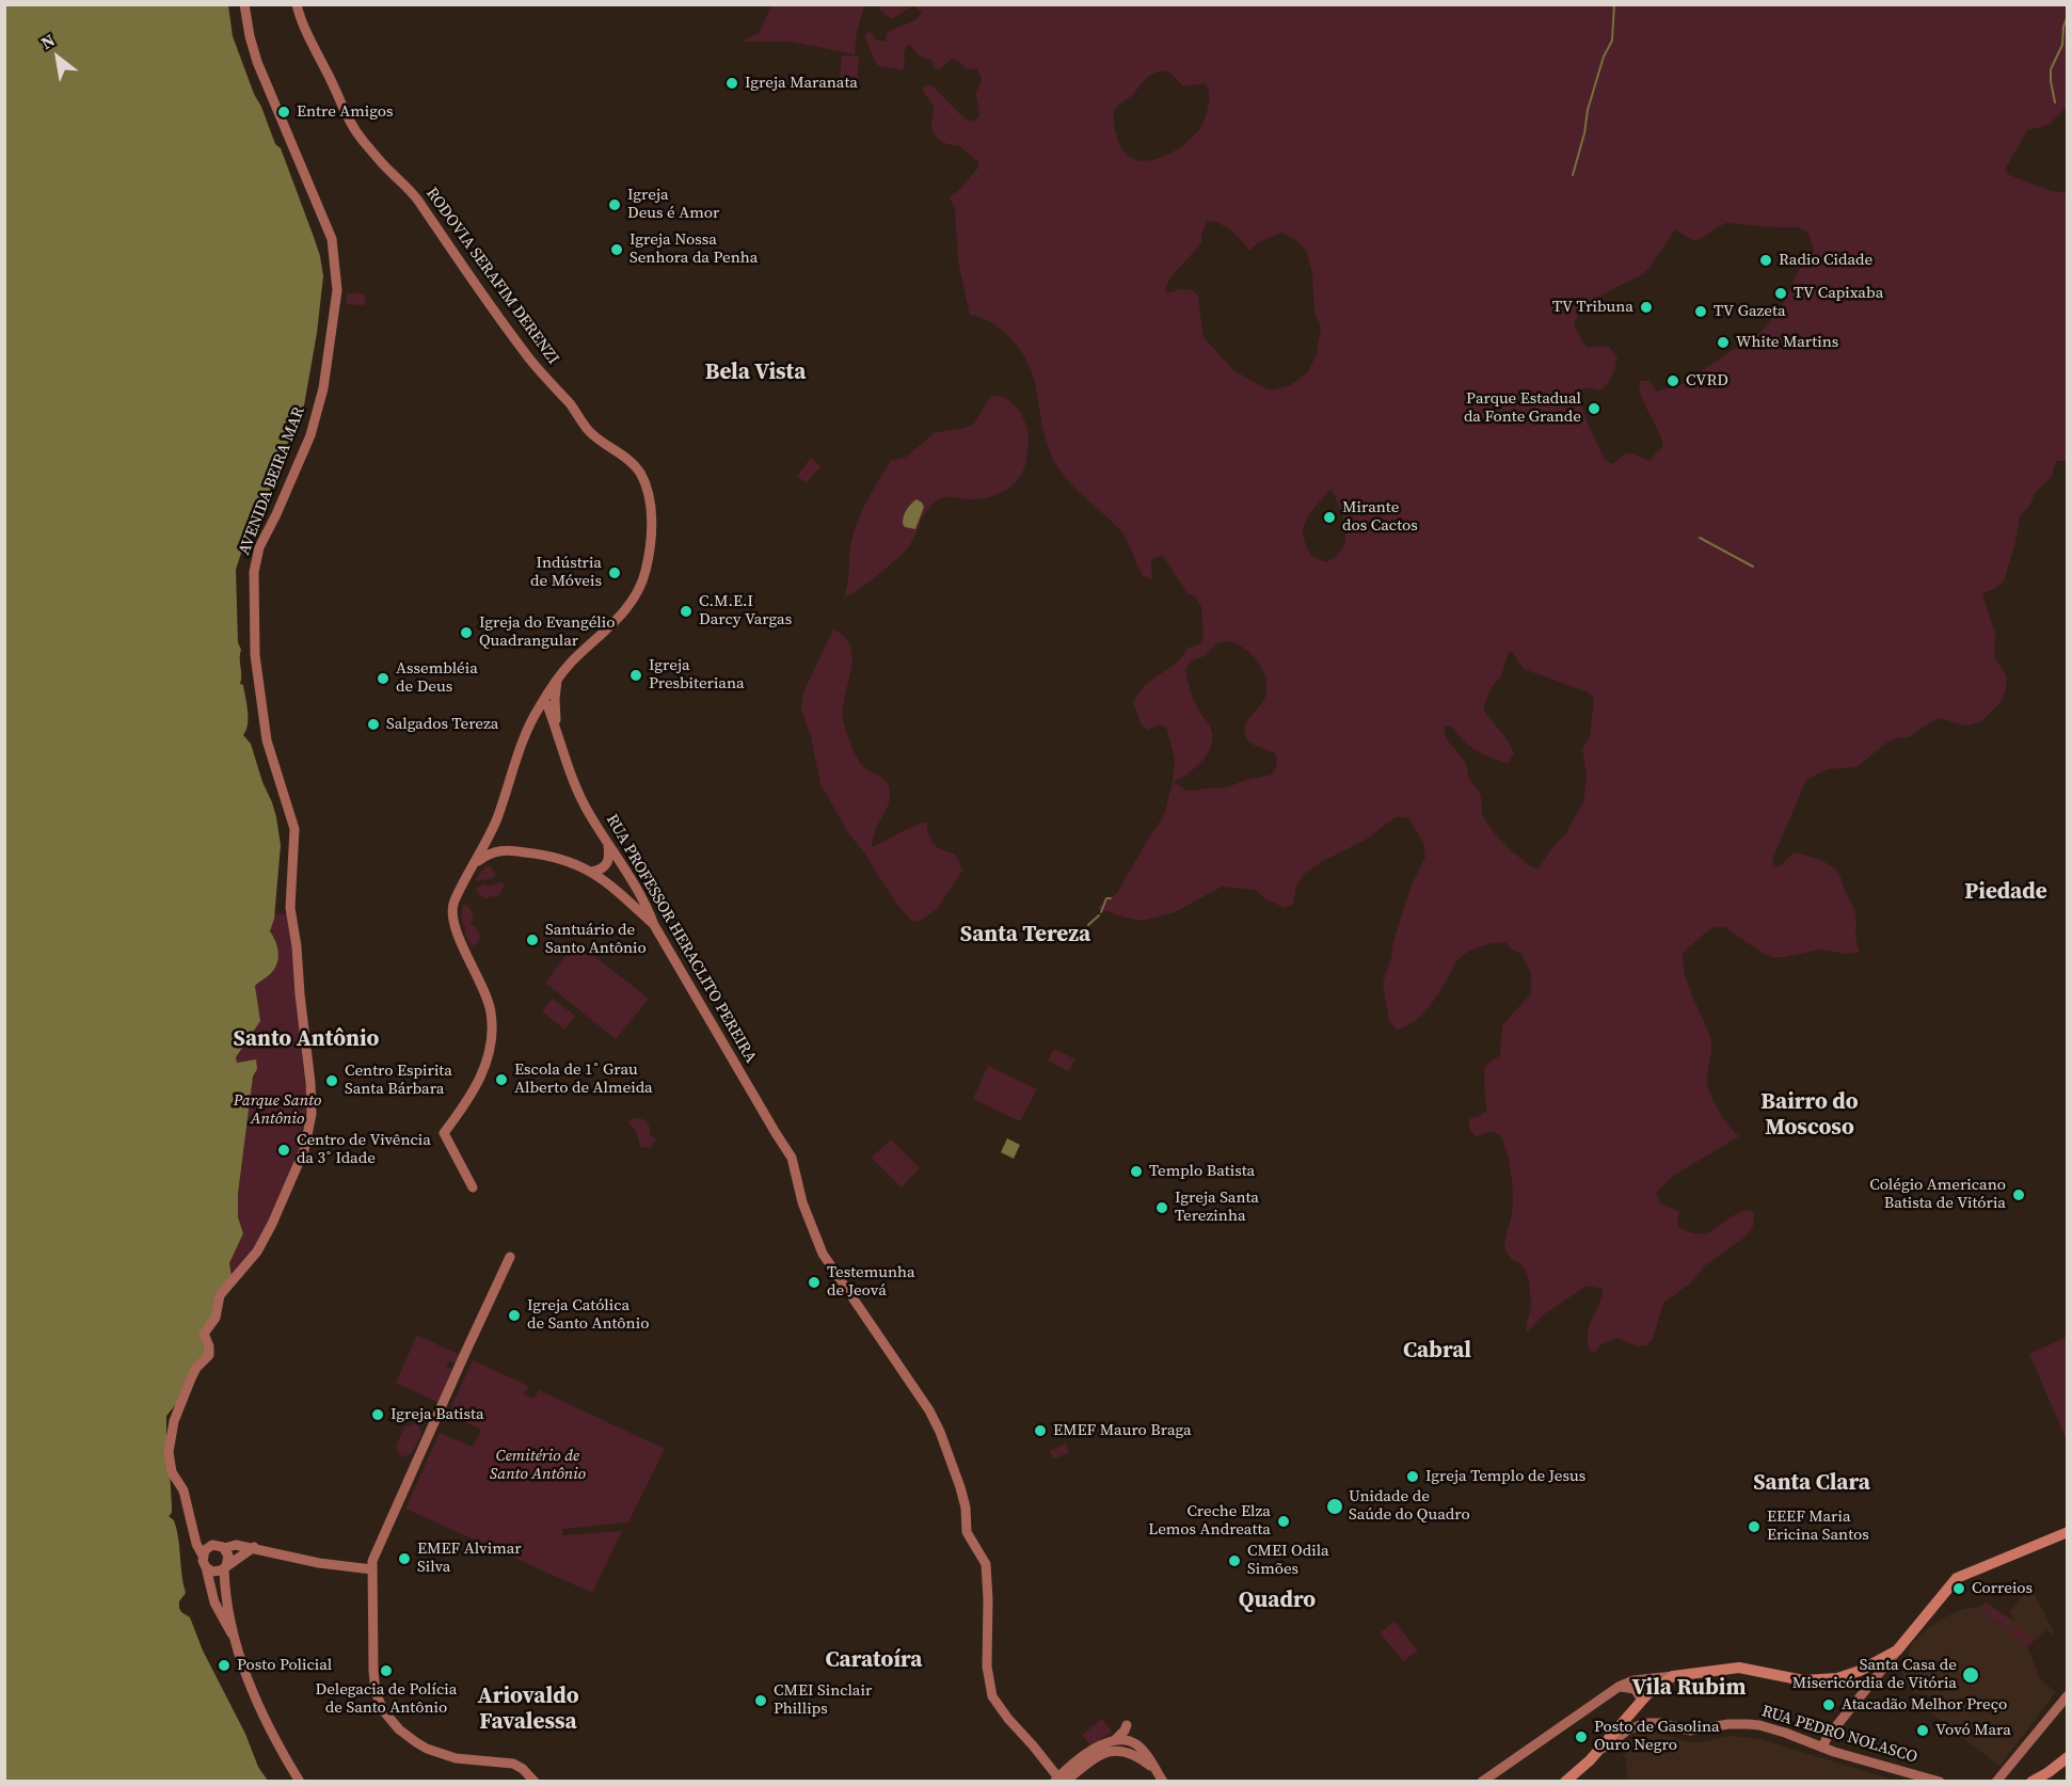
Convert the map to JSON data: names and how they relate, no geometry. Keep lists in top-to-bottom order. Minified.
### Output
{"streets":{"street":["RODOVIA SERAFIM DERENZI","AVENIDA BEIRA MAR","RUA PROFESSOR HERACLITO PEREIRA","RUA PEDRO NOLASCO"]},"districts":["Bela Vista","Piedade","Santa Tereza","Santo Antônio","Bairro do Moscoso","Cabral","Santa Clara","Quadro","Caratoíra","Vila Rubim","Ariovaldo Favalessa"],"parks":["Parque Santo Antônio","Cemitério de Santo Antônio"],"places":["Igreja Maranata","Entre Amigos","Igreja Deus é Amor","Igreja Nossa Senhora da Penha","Radio Cidade","TV Capixaba","TV Tribuna","TV Gazeta","White Martins","CVRD","Parque Estadual da Fonte Grande","Mirante dos Cactos","Indústria de Móveis","C.M.E.I Darcy Vargas","Igreja do Evangélio Quadrangular","Igreja Presbiteriana","Assembléia de Deus","Salgados Tereza","Santuário de Santo Antônio","Escola de 1˚ Grau Alberto de Almeida","Centro Espirita Santa Bárbara","Centro de Vivência da 3˚ Idade","Templo Batista","Colégio Americano Batista de Vitória","Igreja Santa Terezinha","Testemunha de Jeová","Igreja Católica de Santo Antônio","Igreja Batista","EMEF Mauro Braga","Igreja Templo de Jesus","Unidade de Saúde do Quadro","Creche Elza Lemos Andreatta","EEEF Maria Ericina Santos","EMEF Alvimar Silva","CMEI Odila Simões","Correios","Posto Policial","Delegacia de Polícia de Santo Antônio","Santa Casa de Misericórdia de Vitória","CMEI Sinclair Phillips","Atacadão Melhor Preço","Vovó Mara","Posto de Gasolina Ouro Negro"],"north":"top left"}
